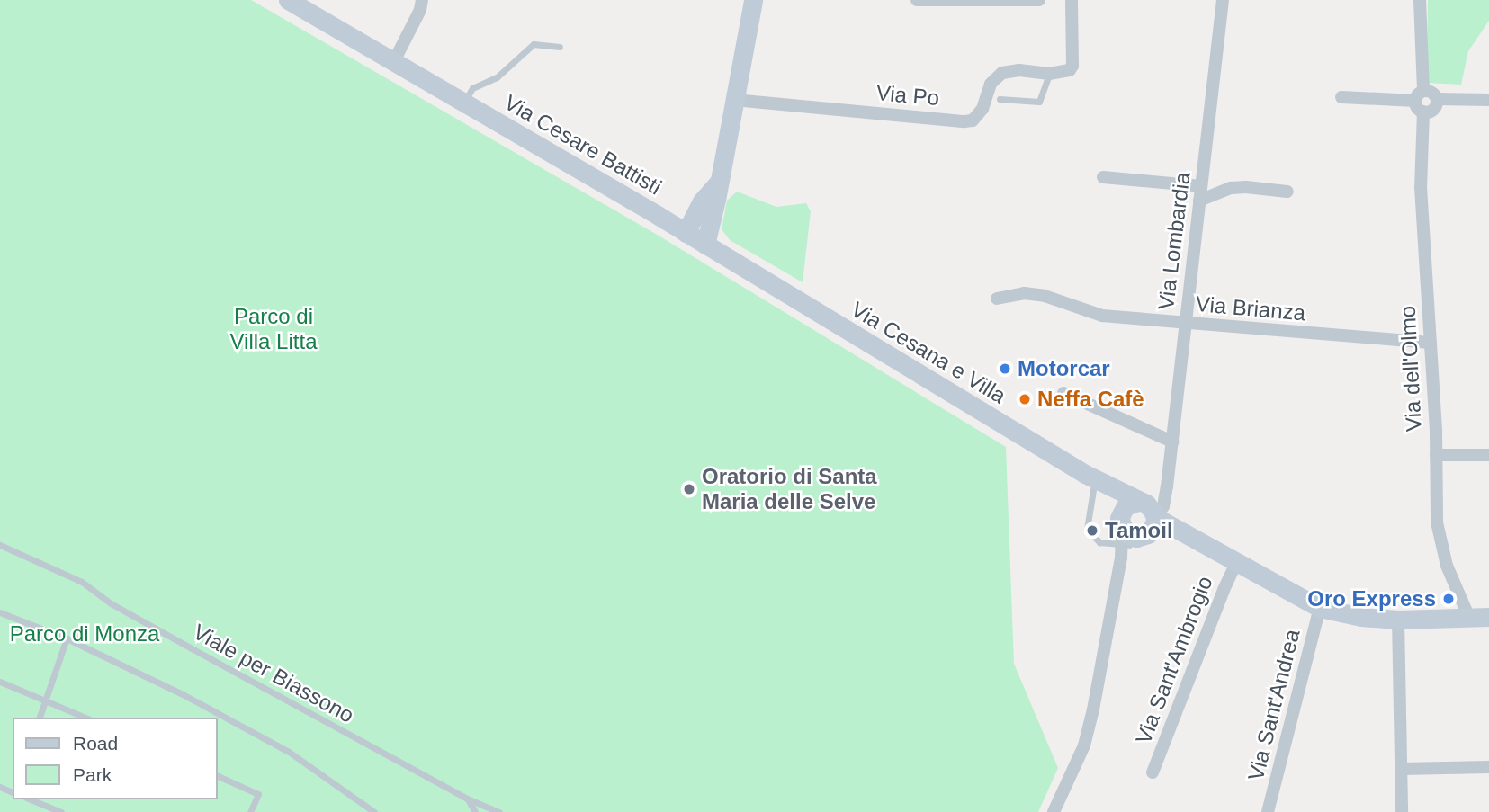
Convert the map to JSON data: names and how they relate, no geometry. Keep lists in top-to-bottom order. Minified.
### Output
{"streets":{"main road":["Via Cesare Battisti","Via Cesana e Villa"],"street":["Via Po","Via Lombardia","Via Brianza","Via dell'Olmo","Via Sant'Ambrogio","Via Sant'Andrea"],"lane":["Viale per Biassono"]},"crossings":[["Via Cesare Battisti","Via Cesana e Villa"],["Via Lombardia","Via Brianza"],["Via Lombardia","Via Cesana e Villa"],["Via Brianza","Via dell'Olmo"],["Via Cesana e Villa","Via dell'Olmo"],["Via Cesana e Villa","Via Sant'Ambrogio"],["Via Cesana e Villa","Via Sant'Andrea"]],"parks":["Parco di Villa Litta","Parco di Monza"],"places":["Motorcar","Neffa Cafè","Oratorio di Santa Maria delle Selve","Tamoil","Oro Express"],"legend":["Road","Park"]}
